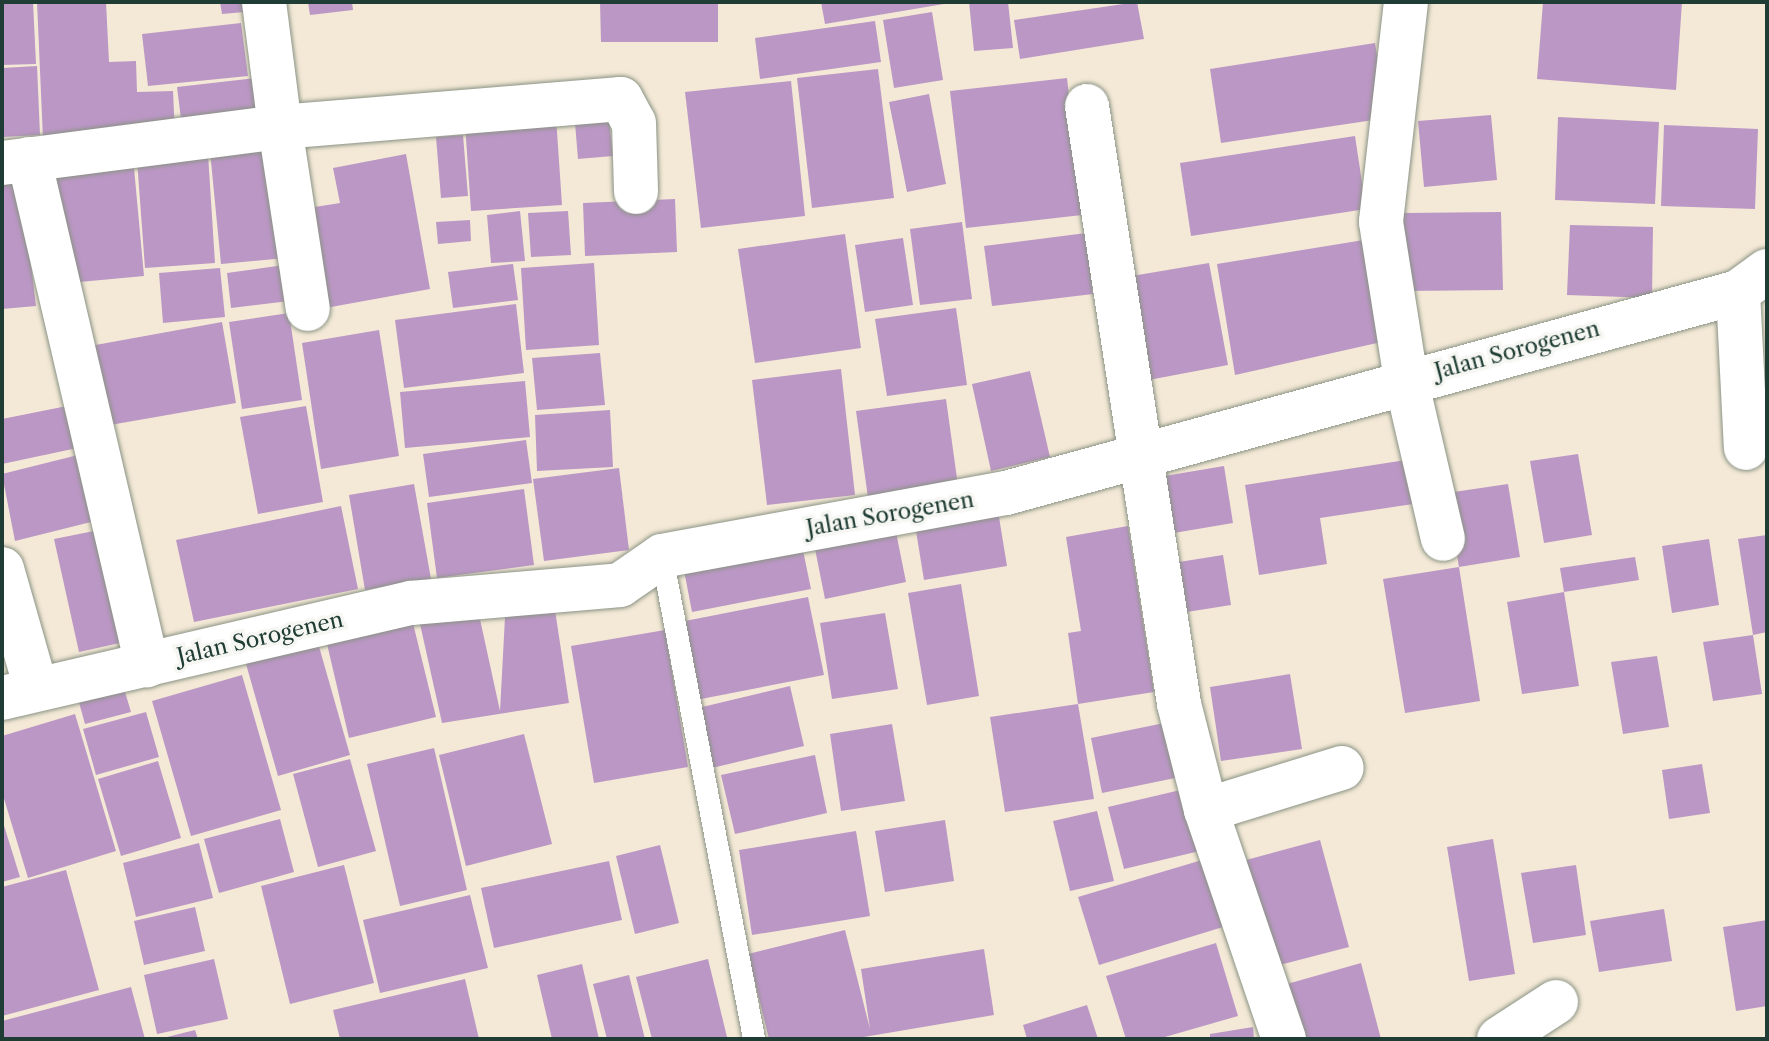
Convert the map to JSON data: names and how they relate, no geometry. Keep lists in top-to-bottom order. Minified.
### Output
{"streets":{"street":["Jalan Sorogenen"]}}
